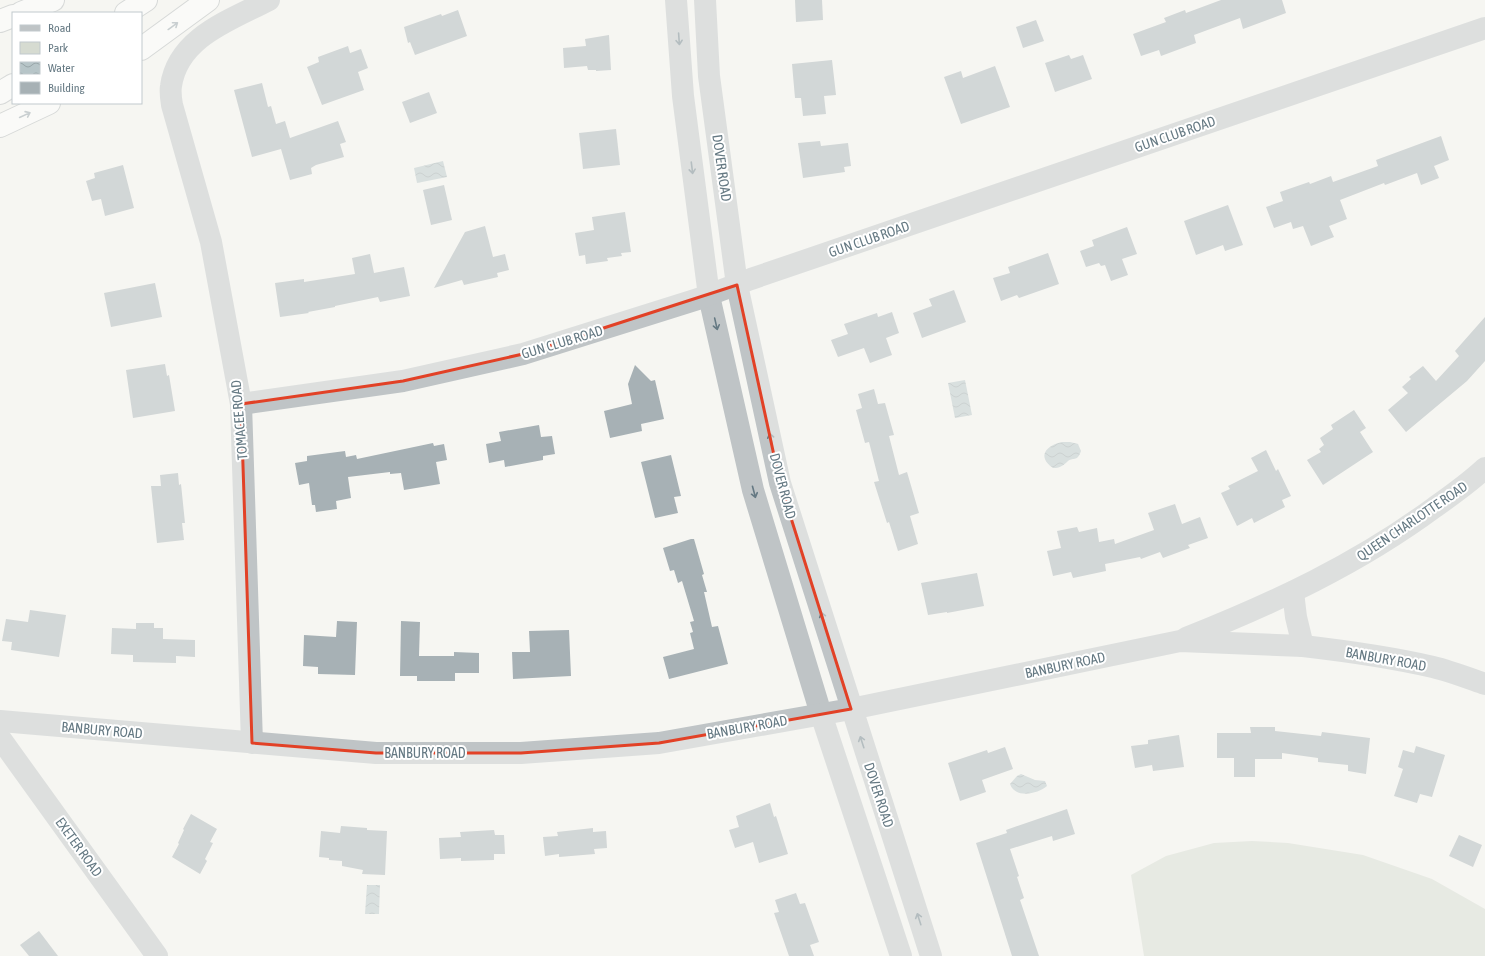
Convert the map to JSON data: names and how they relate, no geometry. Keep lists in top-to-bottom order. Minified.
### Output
{"streets":{"street":["GUN CLUB ROAD","DOVER ROAD","TOMACEE ROAD","QUEEN CHARLOTTE ROAD","BANBURY ROAD","EXETER ROAD"]},"crossings":[["GUN CLUB ROAD","DOVER ROAD"],["GUN CLUB ROAD","TOMACEE ROAD"],["DOVER ROAD","BANBURY ROAD"],["TOMACEE ROAD","BANBURY ROAD"],["QUEEN CHARLOTTE ROAD","BANBURY ROAD"]],"legend":["Road","Park","Water","Building"]}
